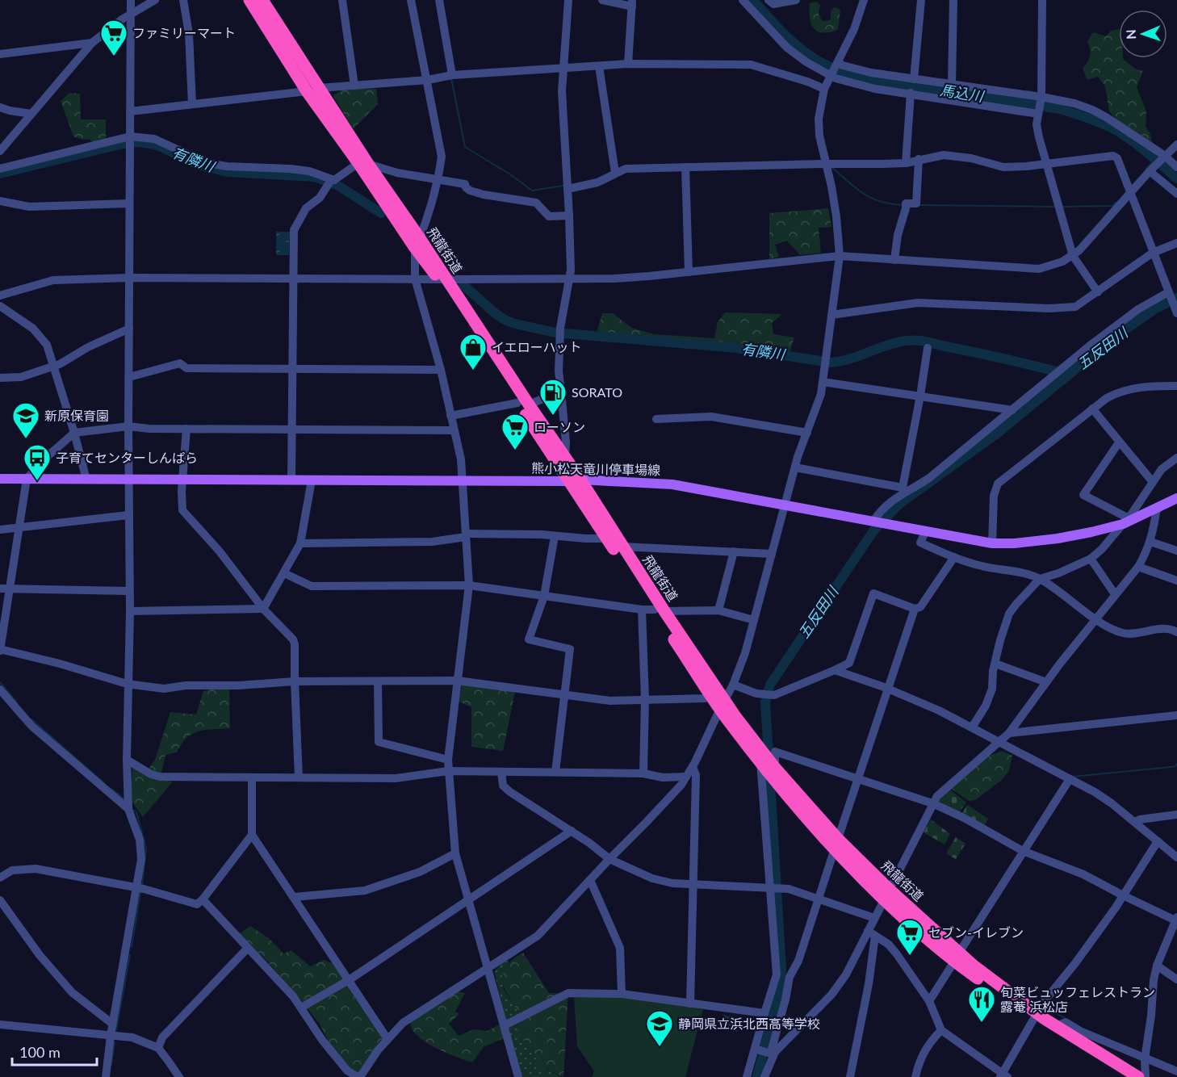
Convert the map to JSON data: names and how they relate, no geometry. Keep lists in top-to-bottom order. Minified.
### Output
{"streets":{"highway":["飛龍街道"],"main road":["熊小松天竜川停車場線"]},"crossings":[["飛龍街道","熊小松天竜川停車場線"]],"water":["馬込川","有隣川","五反田川"],"places":{"supermarket":["ファミリーマート","ローソン","セブン-イレブン"],"shop":["イエローハット"],"fuel station":["SORATO"],"school or university":["新原保育園","静岡県立浜北西高等学校"],"bus stop":["子育てセンターしんぱら"],"restaurant":["旬菜ビュッフェレストラン 露菴 浜松店"]},"scale_bar":"100 m","north":"left"}
